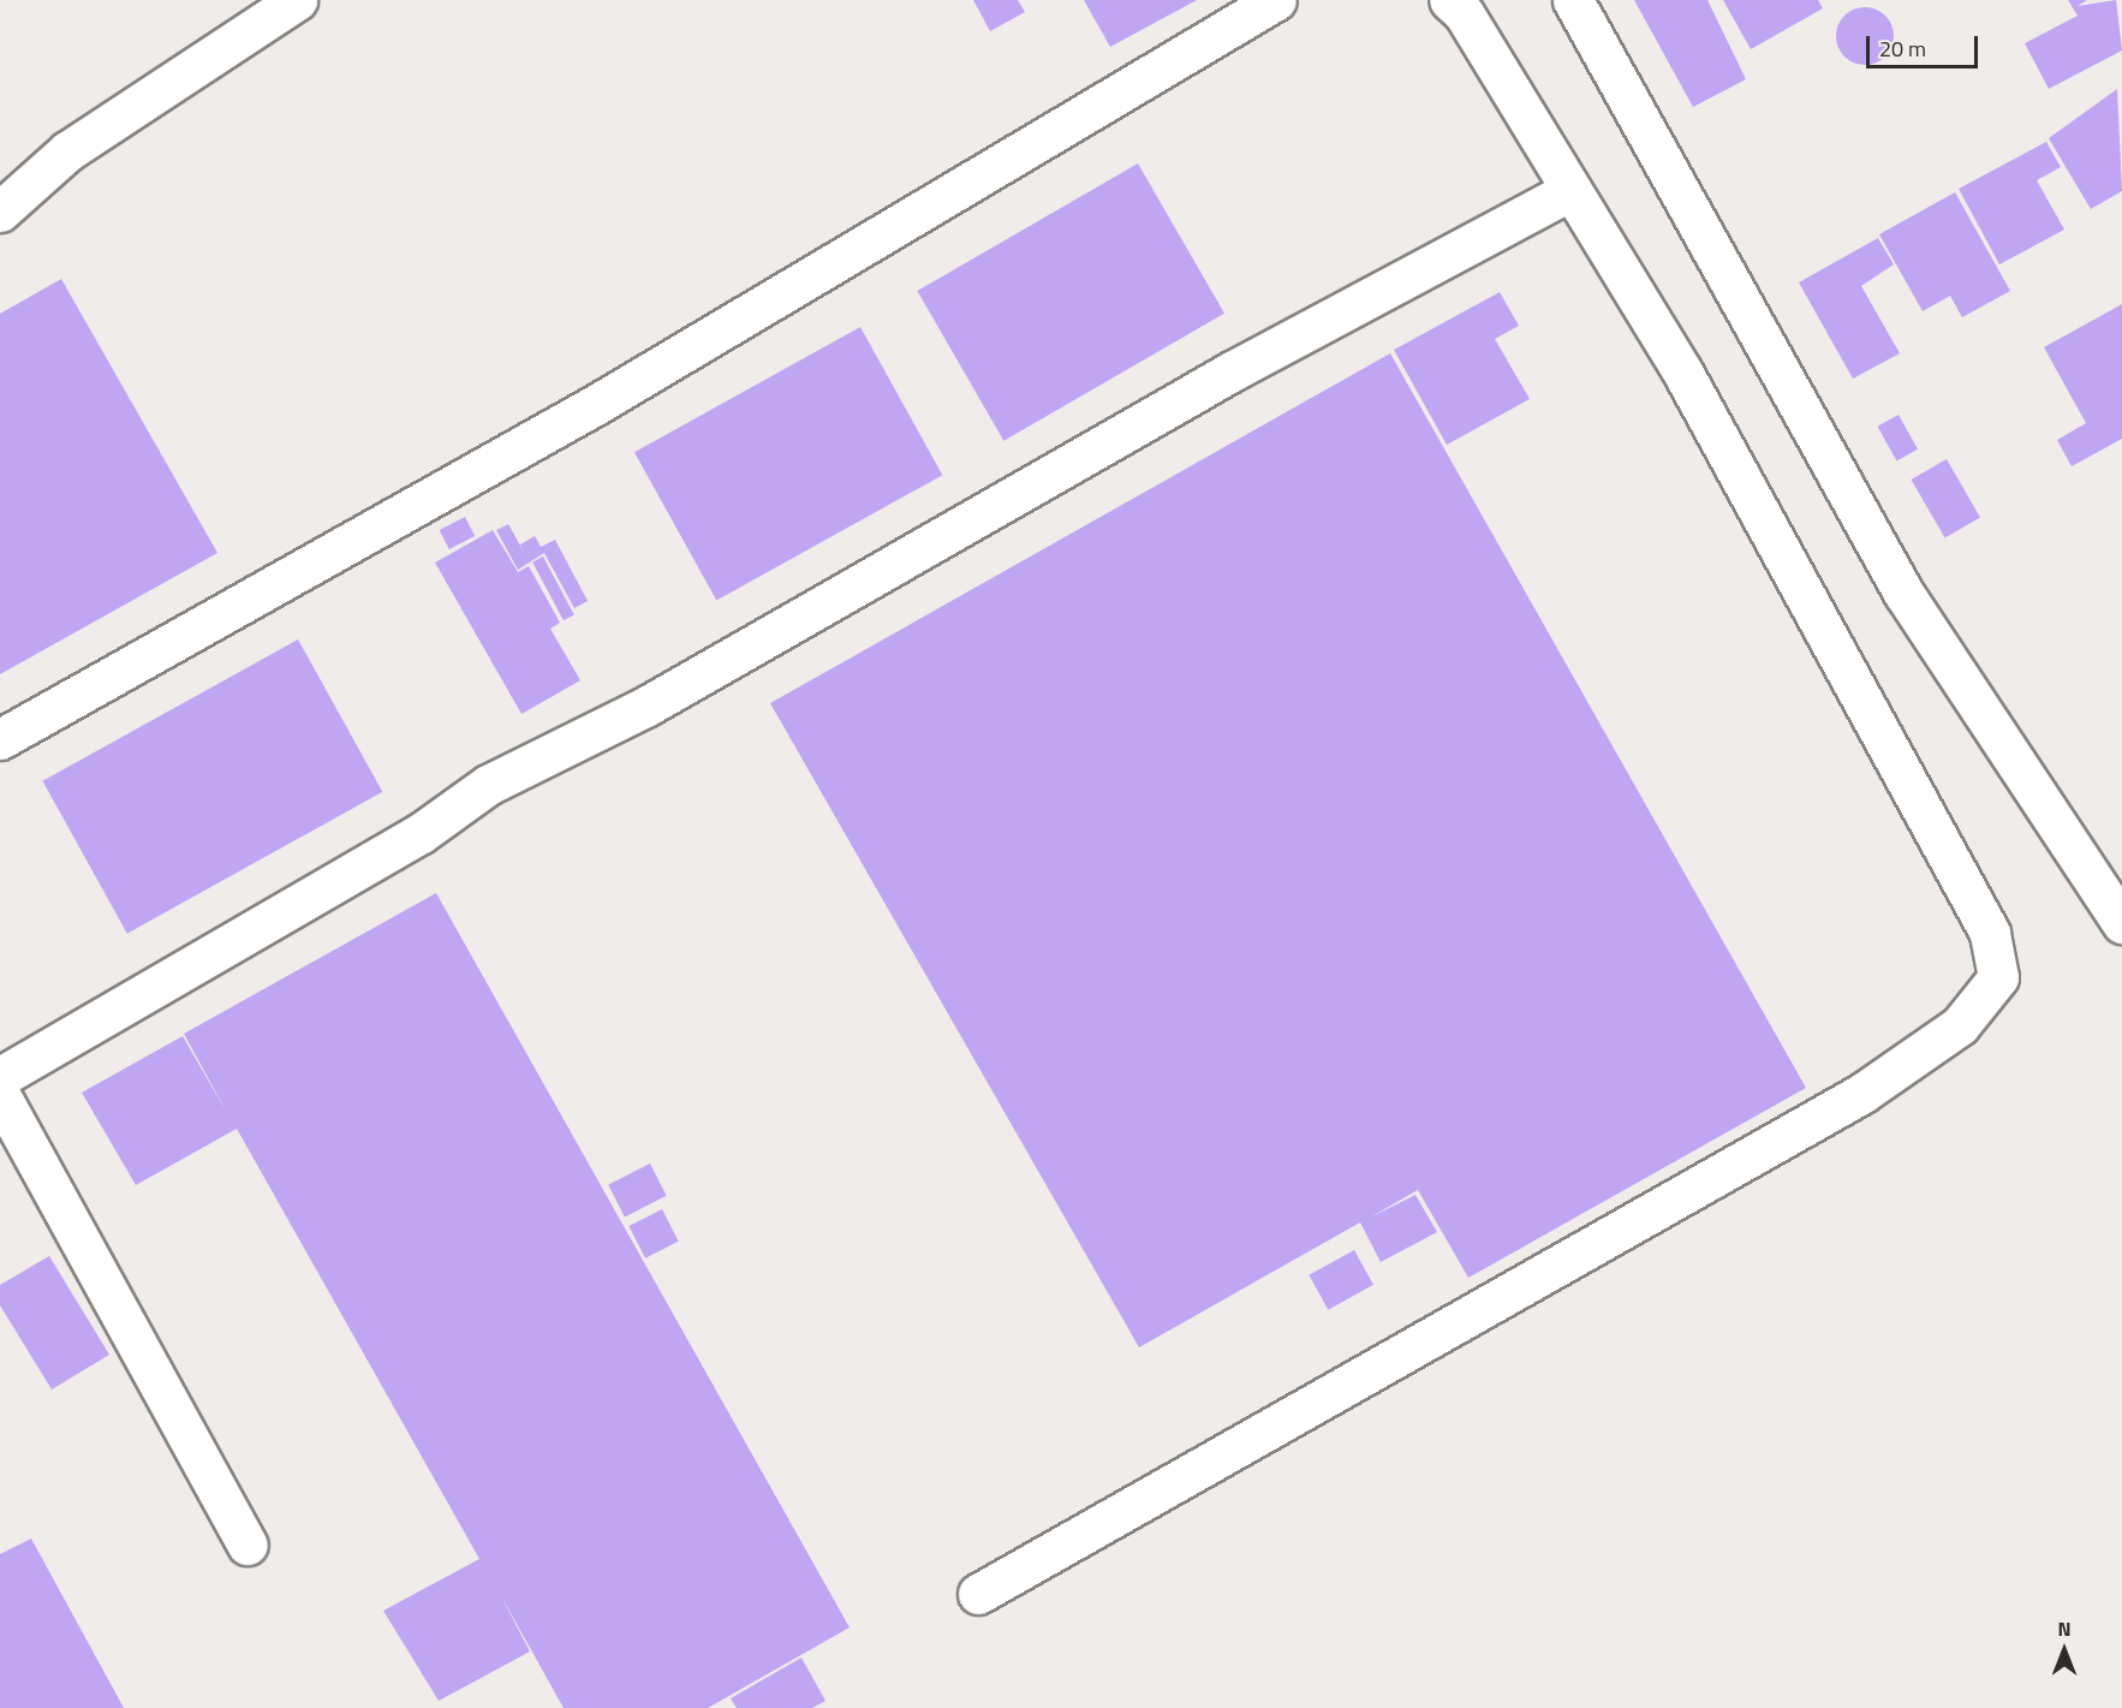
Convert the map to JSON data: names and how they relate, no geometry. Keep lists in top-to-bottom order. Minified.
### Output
{"scale_bar":"20 m","north":"top"}
